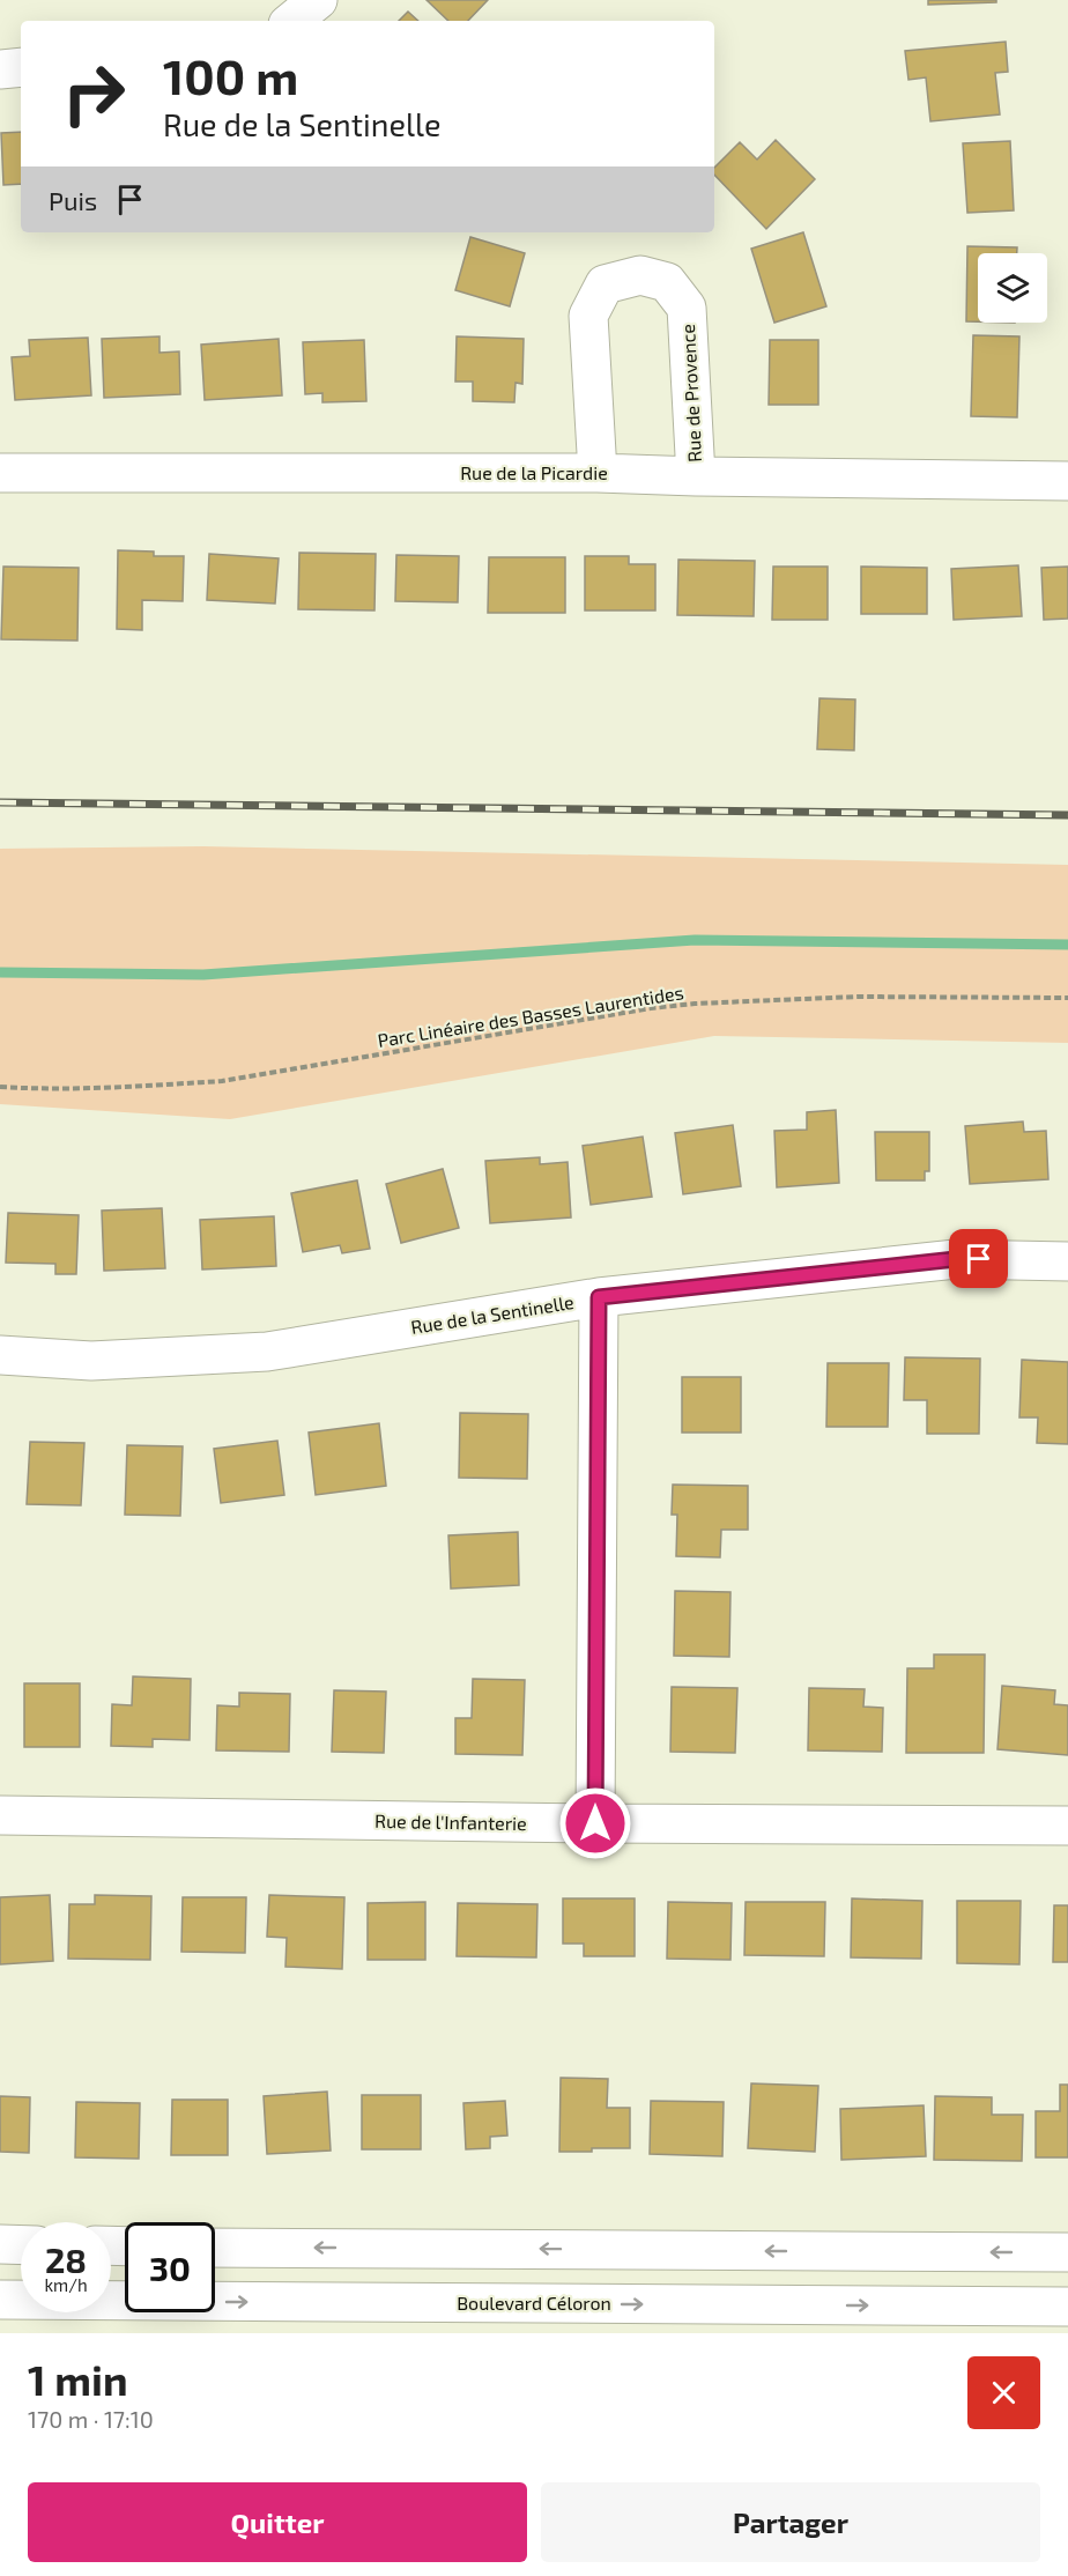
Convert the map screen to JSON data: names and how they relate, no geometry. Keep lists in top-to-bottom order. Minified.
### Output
{"streets":{"street":["Rue de Provence","Rue de la Picardie","Rue de la Sentinelle","Rue de l'Infanterie","Boulevard Céloron"],"path":["Parc Linéaire des Basses Laurentides"]},"crossings":[["Rue de Provence","Rue de la Picardie"]],"page":{"turn":["100 m","Rue de la Sentinelle"],"then":"Puis","speed":"28 km/h","limit":"30","heading":["1 min","170 m · 17:10"],"buttons":["Quitter","Partager"]}}
